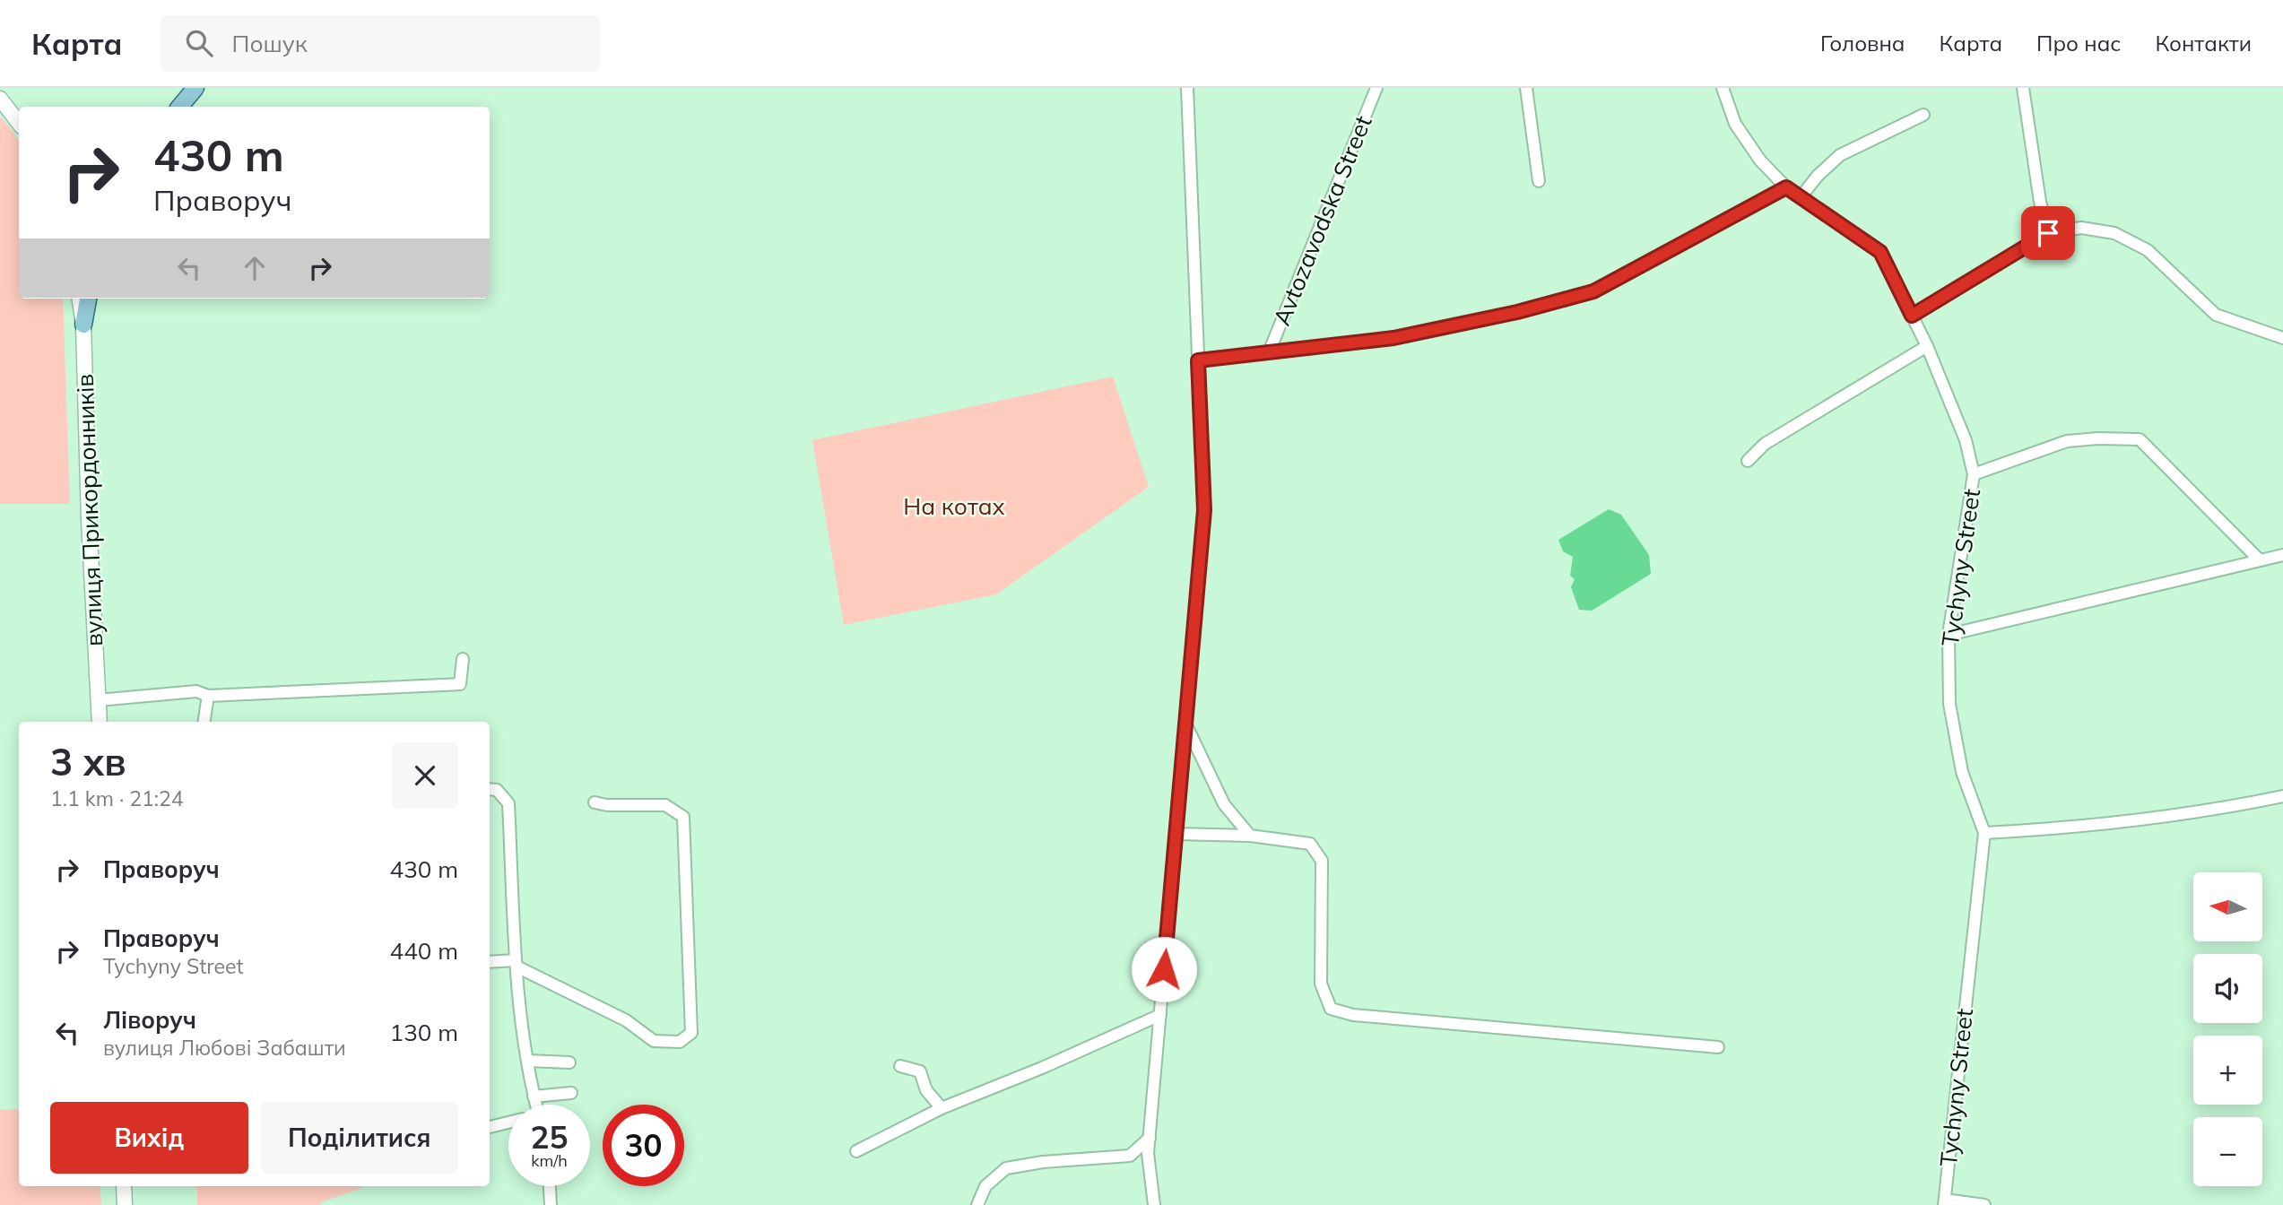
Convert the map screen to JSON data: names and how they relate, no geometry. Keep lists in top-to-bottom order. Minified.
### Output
{"streets":{"street":["Avtozavodska Street","вулиця Прикордонників","Tychyny Street"]},"parks":["На котах"],"north":"left","page":{"header":"Карта","search":"Пошук","nav":["Головна","Карта","Про нас","Контакти"],"turn":["430 m","Праворуч"],"heading":["3 хв","1.1 km · 21:24"],"list":[{"name":"Праворуч","value":"430 m"},{"name":"Праворуч","note":"Tychyny Street","value":"440 m"},{"name":"Ліворуч","note":"вулиця Любові Забашти","value":"130 m"}],"map_buttons":["+","−"],"buttons":["Вихід","Поділитися"],"speed":"25 km/h","limit":"30"}}
